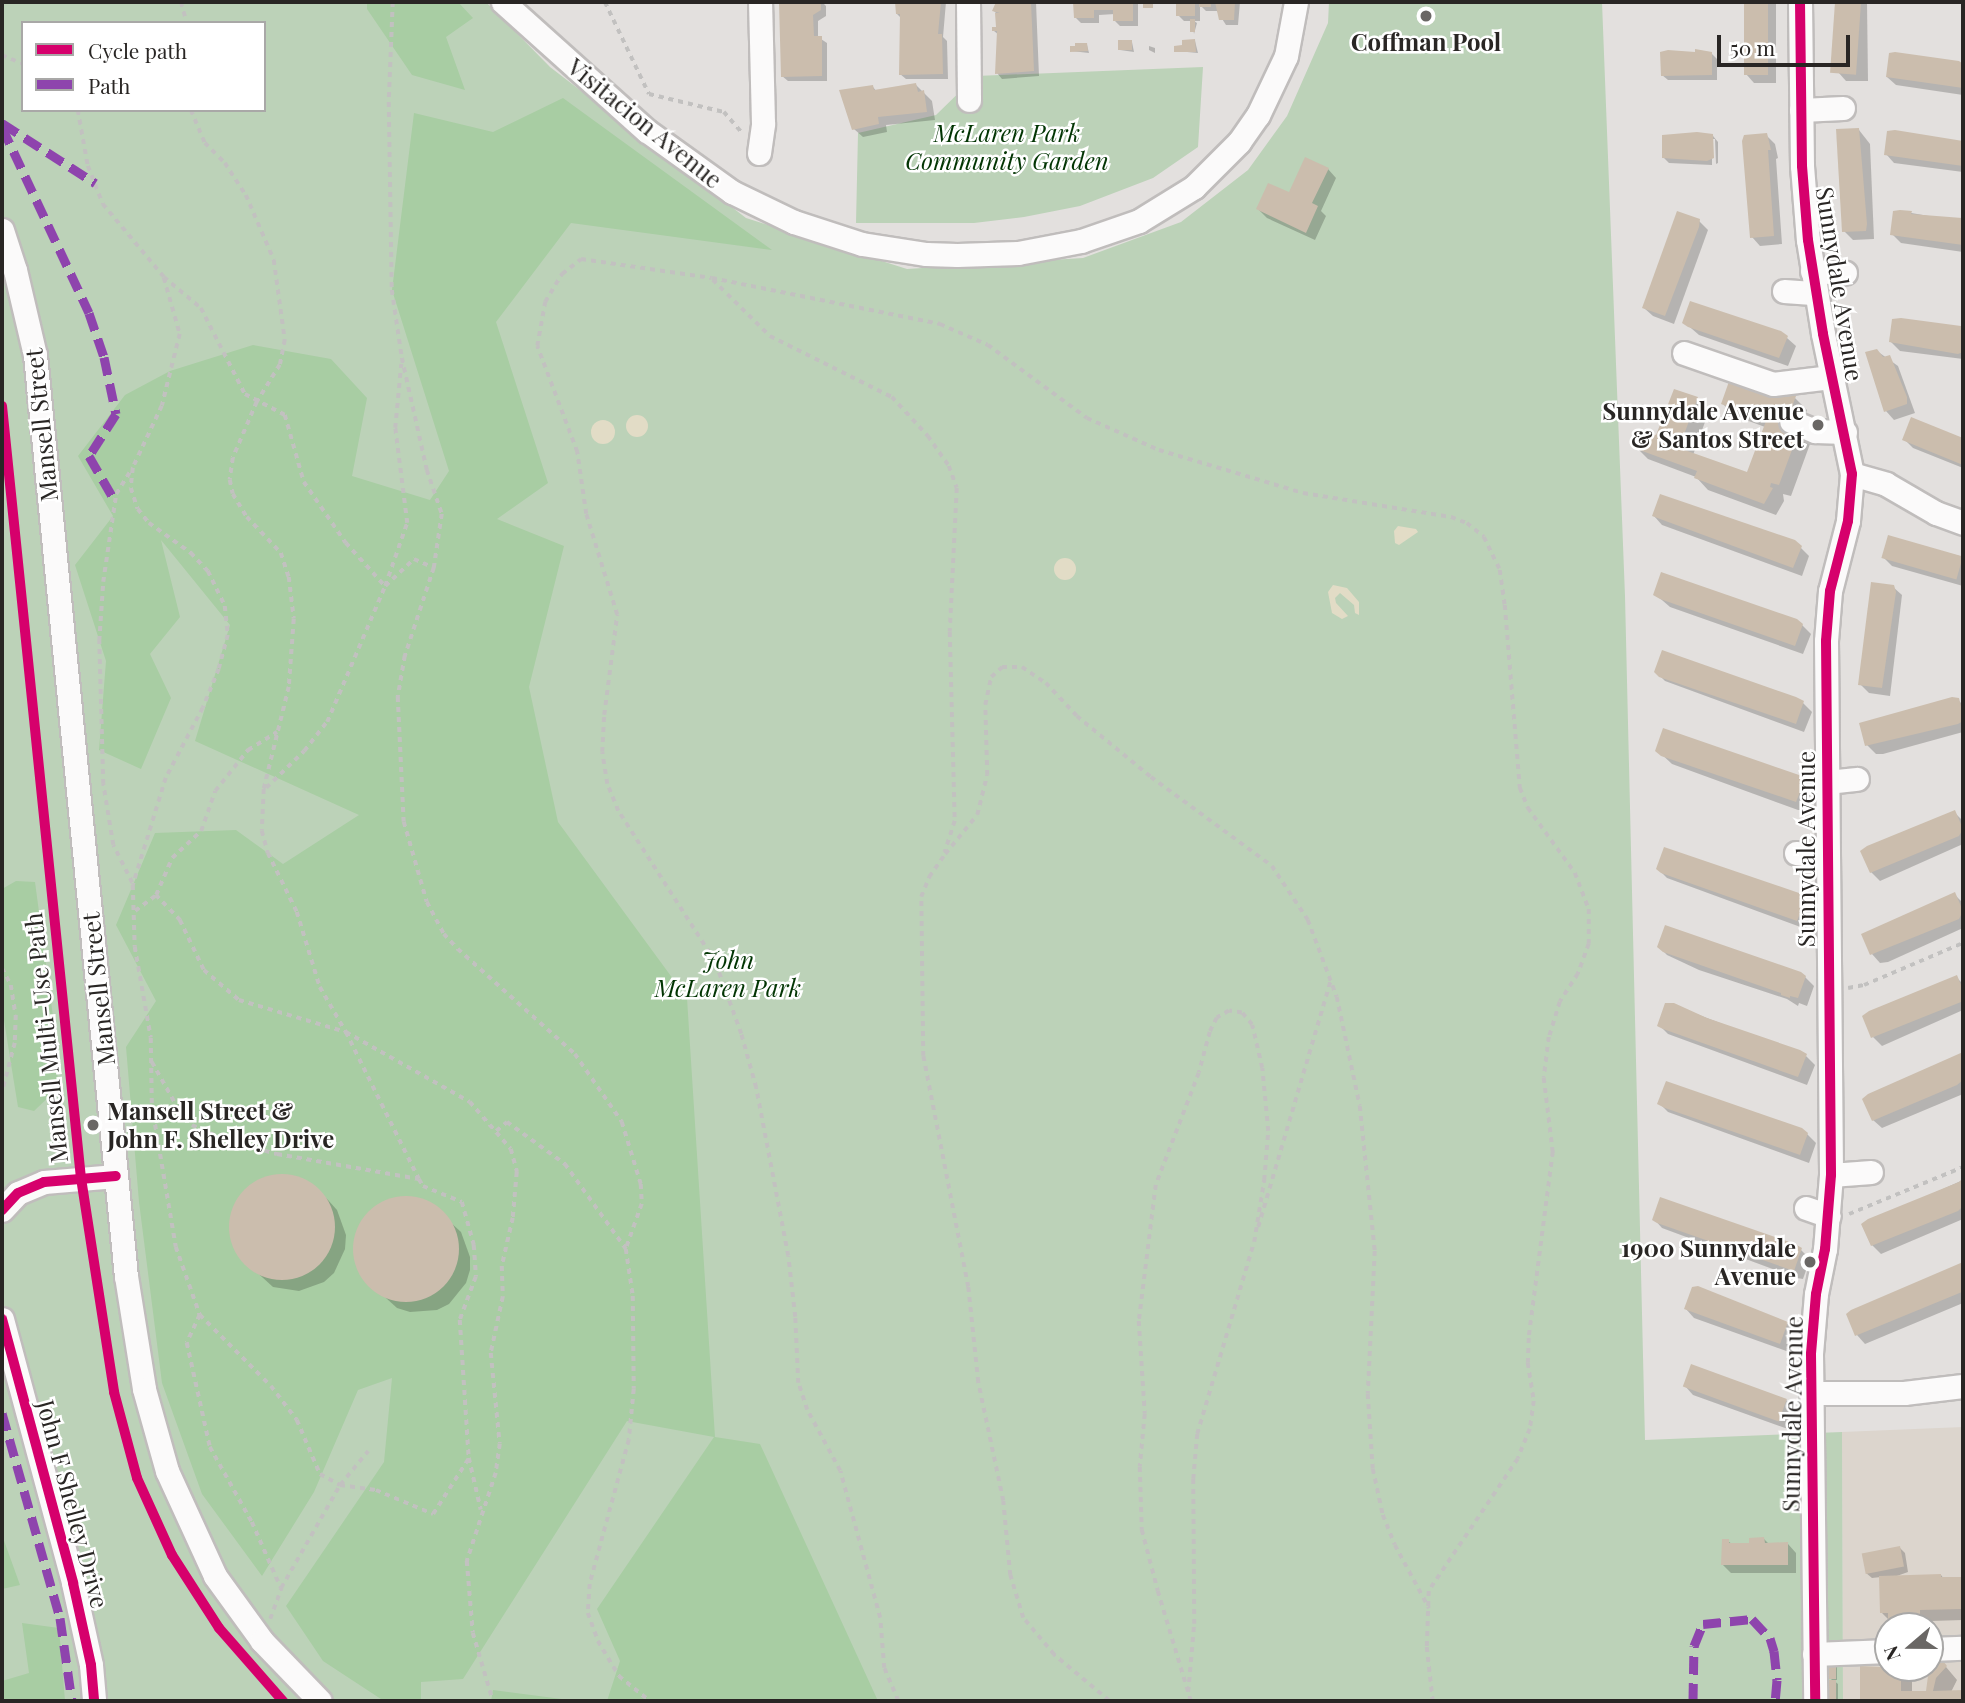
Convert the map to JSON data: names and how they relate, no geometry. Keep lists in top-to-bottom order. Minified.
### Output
{"streets":{"street":["Visitacion Avenue","Sunnydale Avenue","Mansell Street","John F Shelley Drive"],"cycle path":["Mansell Multi-Use Path"]},"parks":["McLaren Park Community Garden","John McLaren Park"],"places":["Coffman Pool","Sunnydale Avenue & Santos Street","Mansell Street & John F. Shelley Drive","1900 Sunnydale Avenue"],"legend":["Cycle path","Path"],"scale_bar":"50 m","north":"left"}
